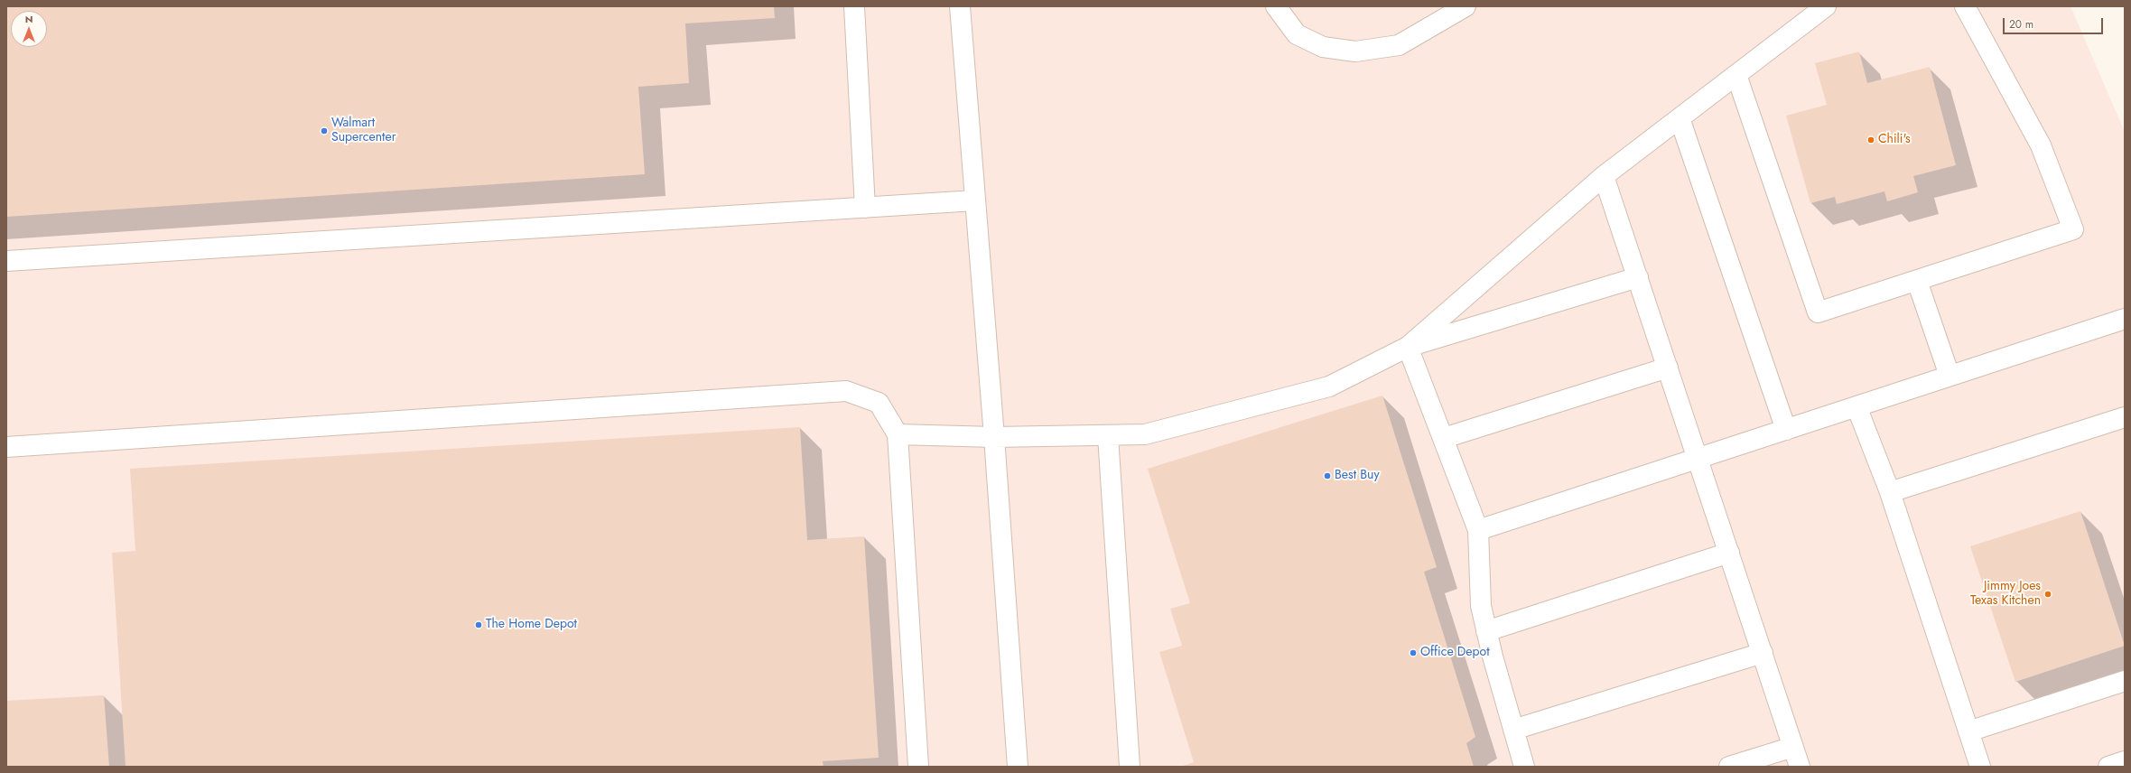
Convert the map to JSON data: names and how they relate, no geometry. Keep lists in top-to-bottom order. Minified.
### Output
{"places":["Walmart Supercenter","Chili's","Best Buy","Jimmy Joes Texas Kitchen","The Home Depot","Office Depot"],"scale_bar":"20 m","north":"top"}
